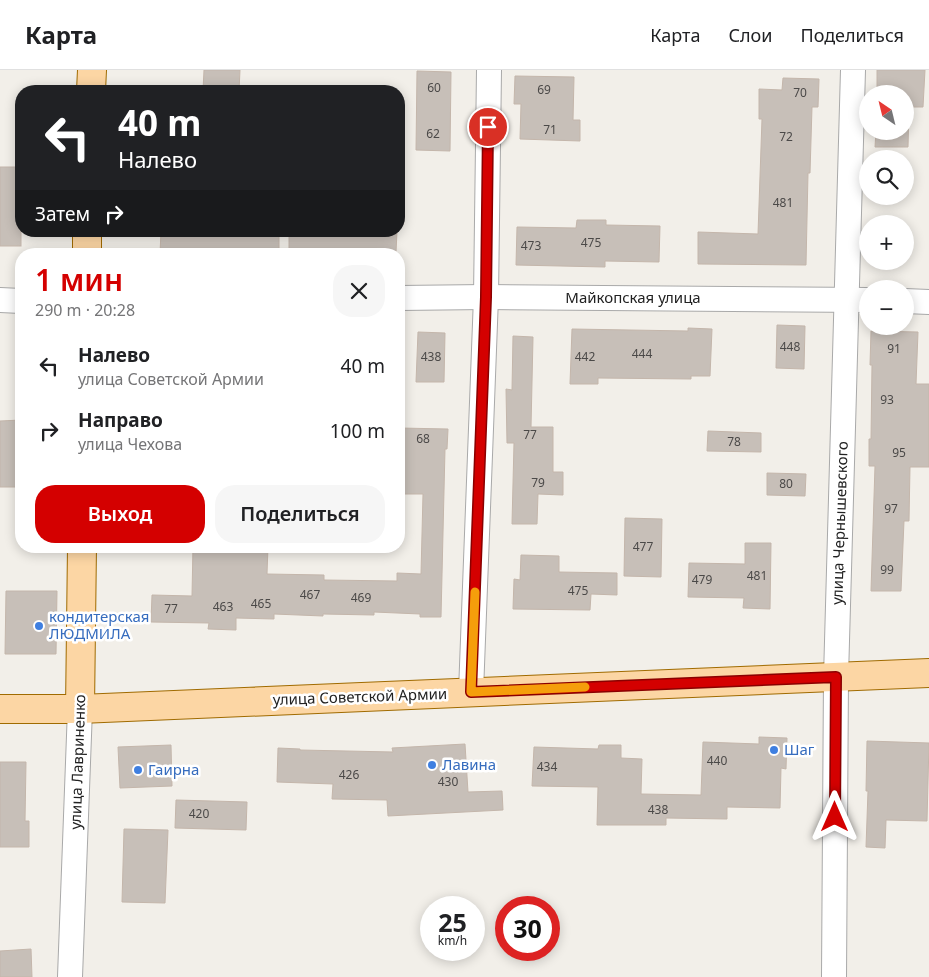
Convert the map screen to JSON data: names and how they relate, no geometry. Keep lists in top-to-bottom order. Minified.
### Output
{"streets":{"main road":["улица Советской Армии","улица Лавриненко"],"street":["Майкопская улица","улица Чернышевского"]},"crossings":[["Майкопская улица","улица Чернышевского"],["улица Чернышевского","улица Советской Армии"],["улица Советской Армии","улица Лавриненко"]],"places":["кондитерская ЛЮДМИЛА","Шаг","Лавина","Гаирна"],"house_numbers":["60","69","70","71","62","72","481","475","473","448","91","444","438","442","93","77","68","78","95","79","80","97","477","99","481","479","475","467","469","465","463","77","440","434","426","430","438","420"],"north":"top left","page":{"header":"Карта","nav":["Карта","Слои","Поделиться"],"map_buttons":["+","−"],"turn":["40 m","Налево"],"then":"Затем","heading":["1 мин","290 m · 20:28"],"list":[{"name":"Налево","note":"улица Советской Армии","value":"40 m"},{"name":"Направо","note":"улица Чехова","value":"100 m"}],"buttons":["Выход","Поделиться"],"speed":"25 km/h","limit":"30"}}
